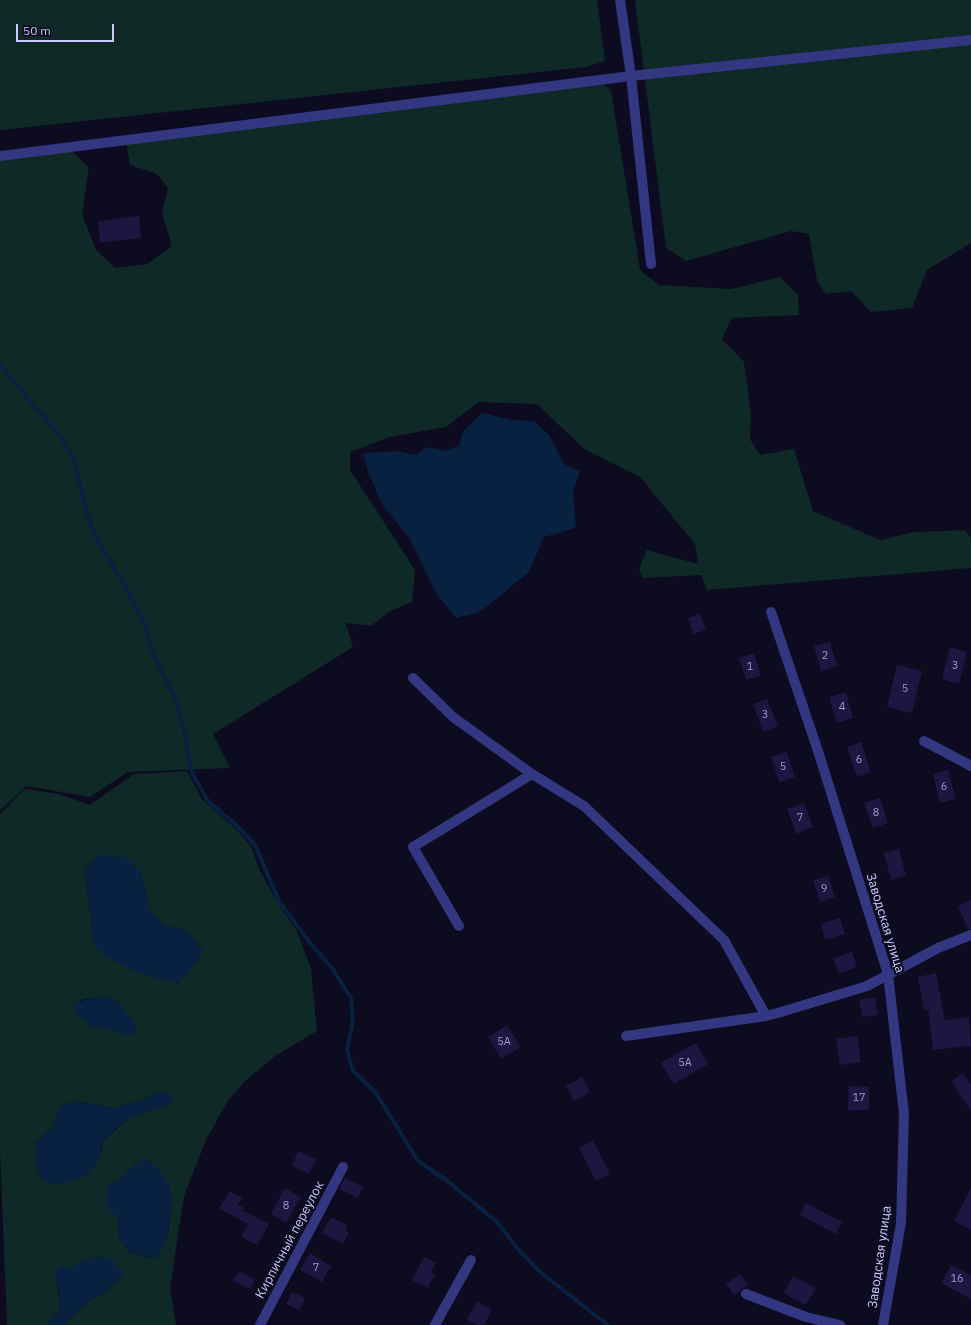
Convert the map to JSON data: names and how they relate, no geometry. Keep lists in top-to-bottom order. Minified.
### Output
{"streets":{"street":["Заводская улица","Кирпичный переулок"]},"house_numbers":["2","3","1","5","4","3","6","5","6","8","7","9","5А","5А","17","8","7","16"],"scale_bar":"50 m"}
